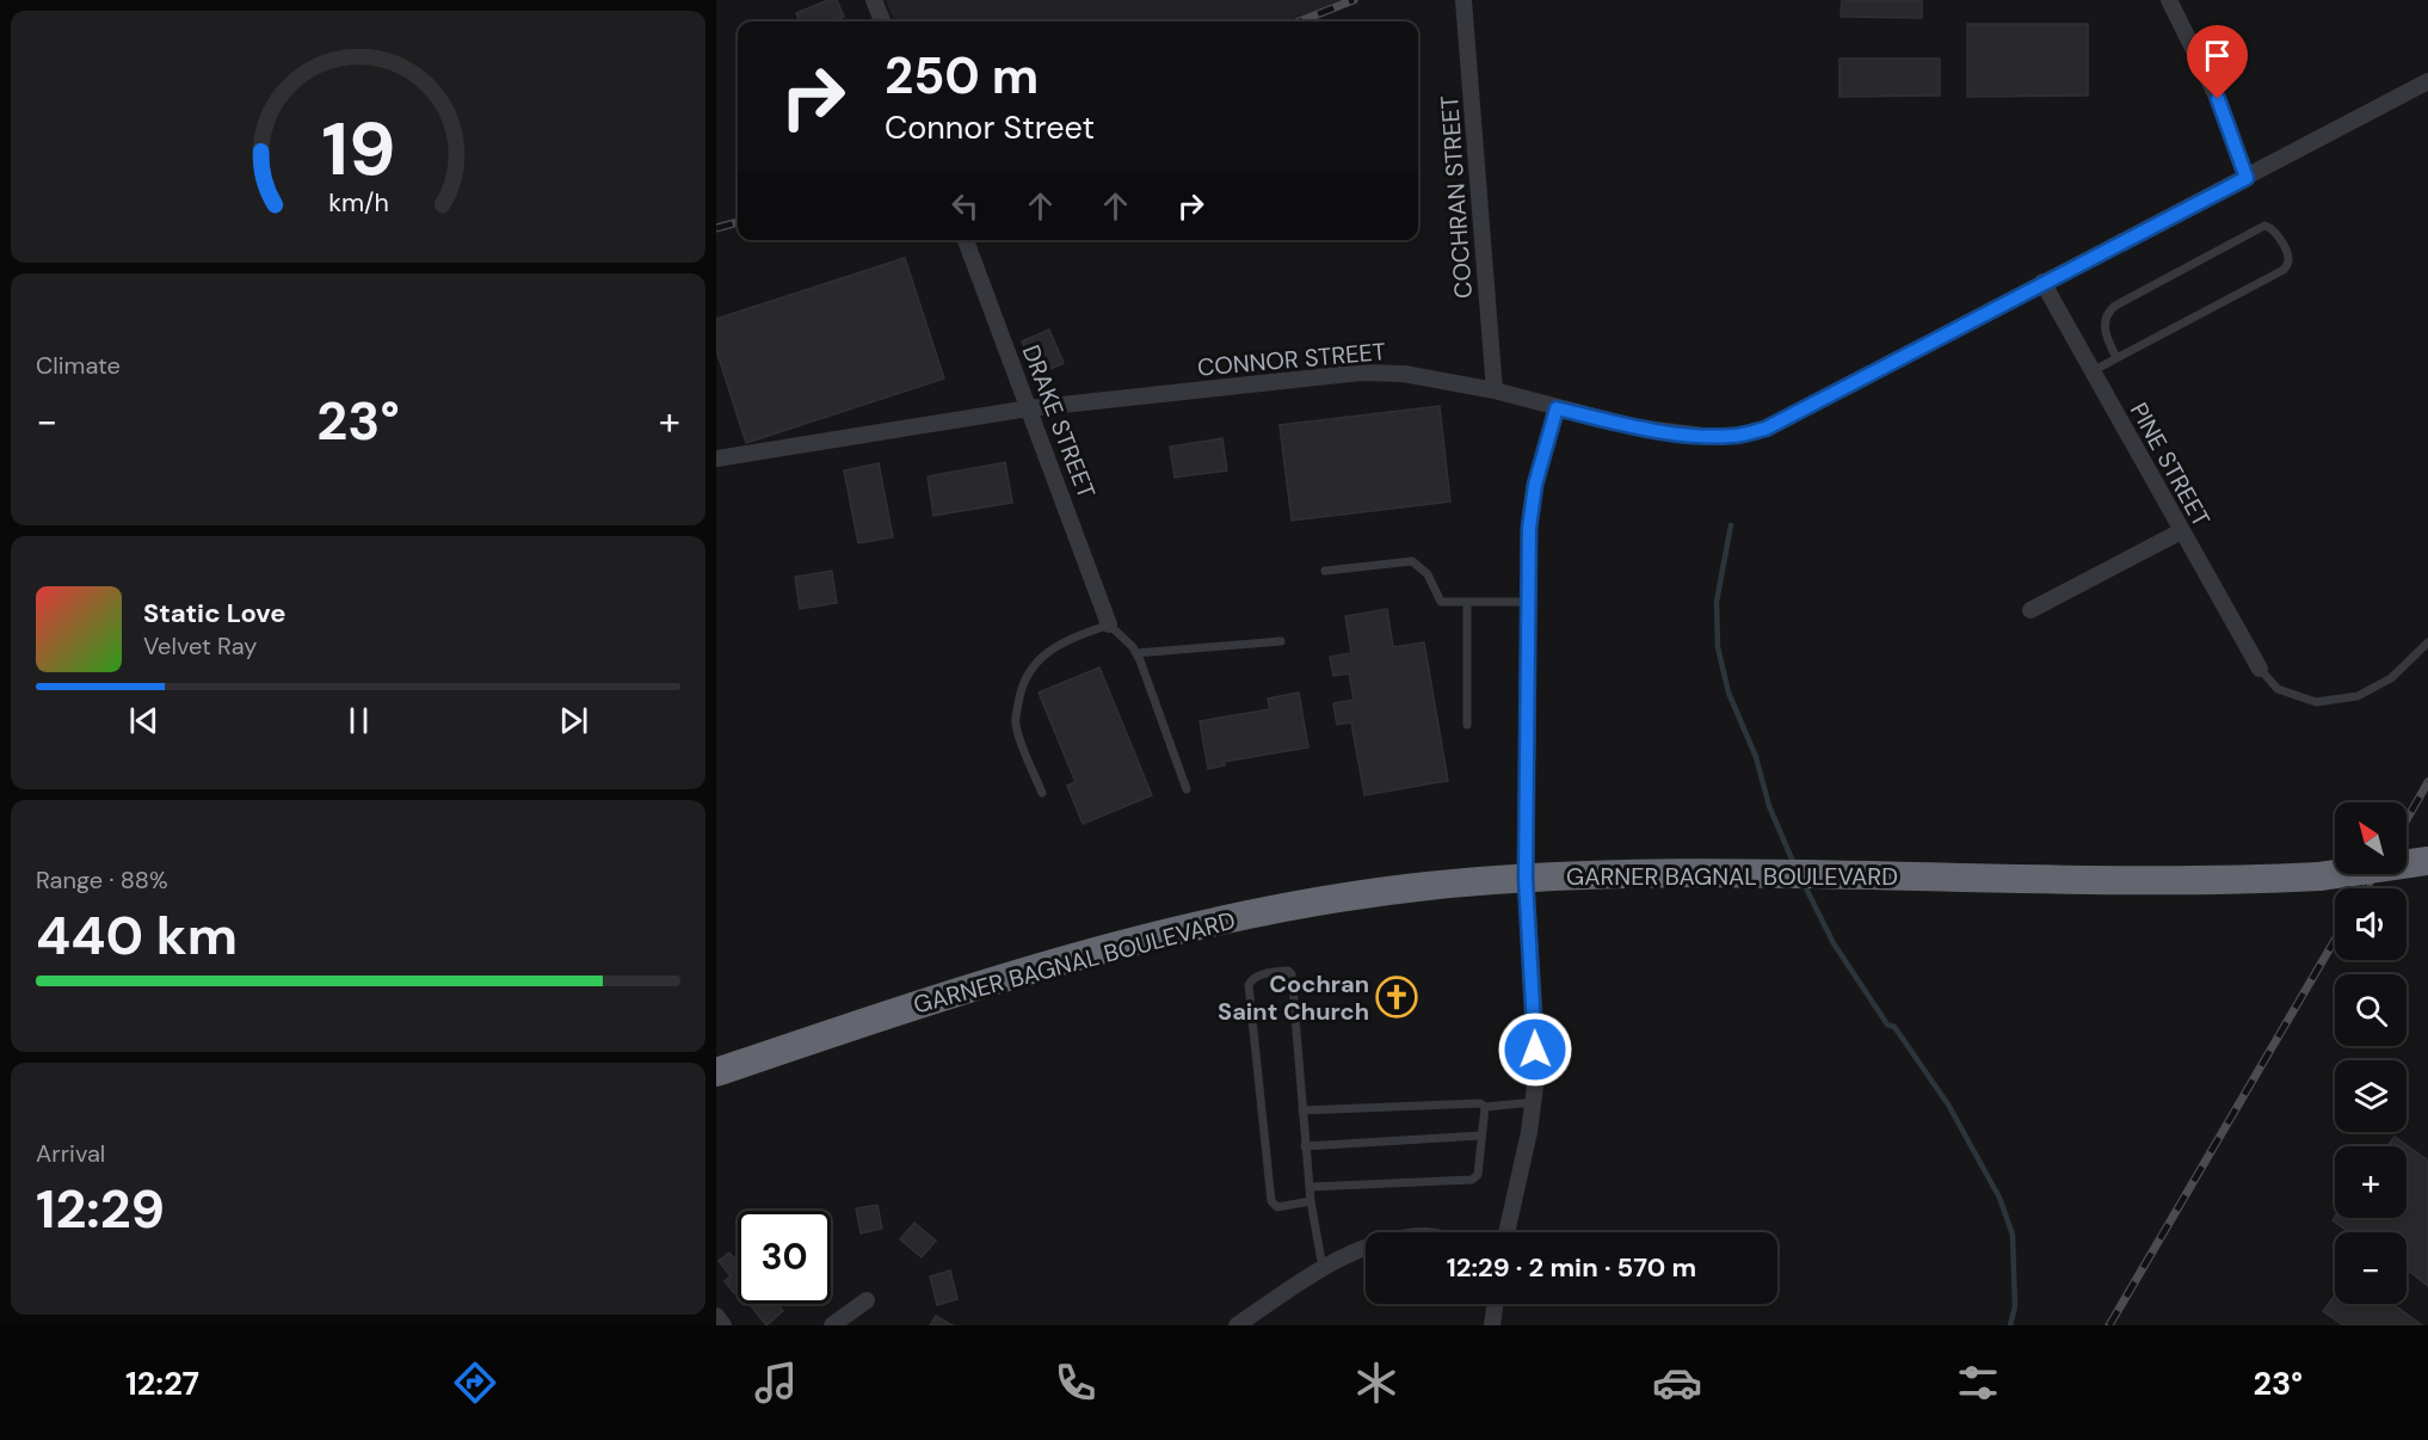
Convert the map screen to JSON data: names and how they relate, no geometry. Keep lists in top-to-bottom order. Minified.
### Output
{"streets":{"highway":["GARNER BAGNAL BOULEVARD"],"street":["COCHRAN STREET","CONNOR STREET","DRAKE STREET","PINE STREET"]},"crossings":[["COCHRAN STREET","CONNOR STREET"],["CONNOR STREET","DRAKE STREET"],["CONNOR STREET","PINE STREET"]],"places":{"church":["Cochran Saint Church"]},"north":"top left","page":{"turn":["250 m","Connor Street"],"tile":["Climate",["Range · 88%","440 km"],["Arrival","12:29"]],"heat":["−","23°","+"],"song":["Static Love","Velvet Ray"],"map_buttons":["+","−"],"limit":"30","trip":"12:29 · 2 min · 570 m","tabs":["12:27","23°"],"gauge":["19","km/h"]}}
